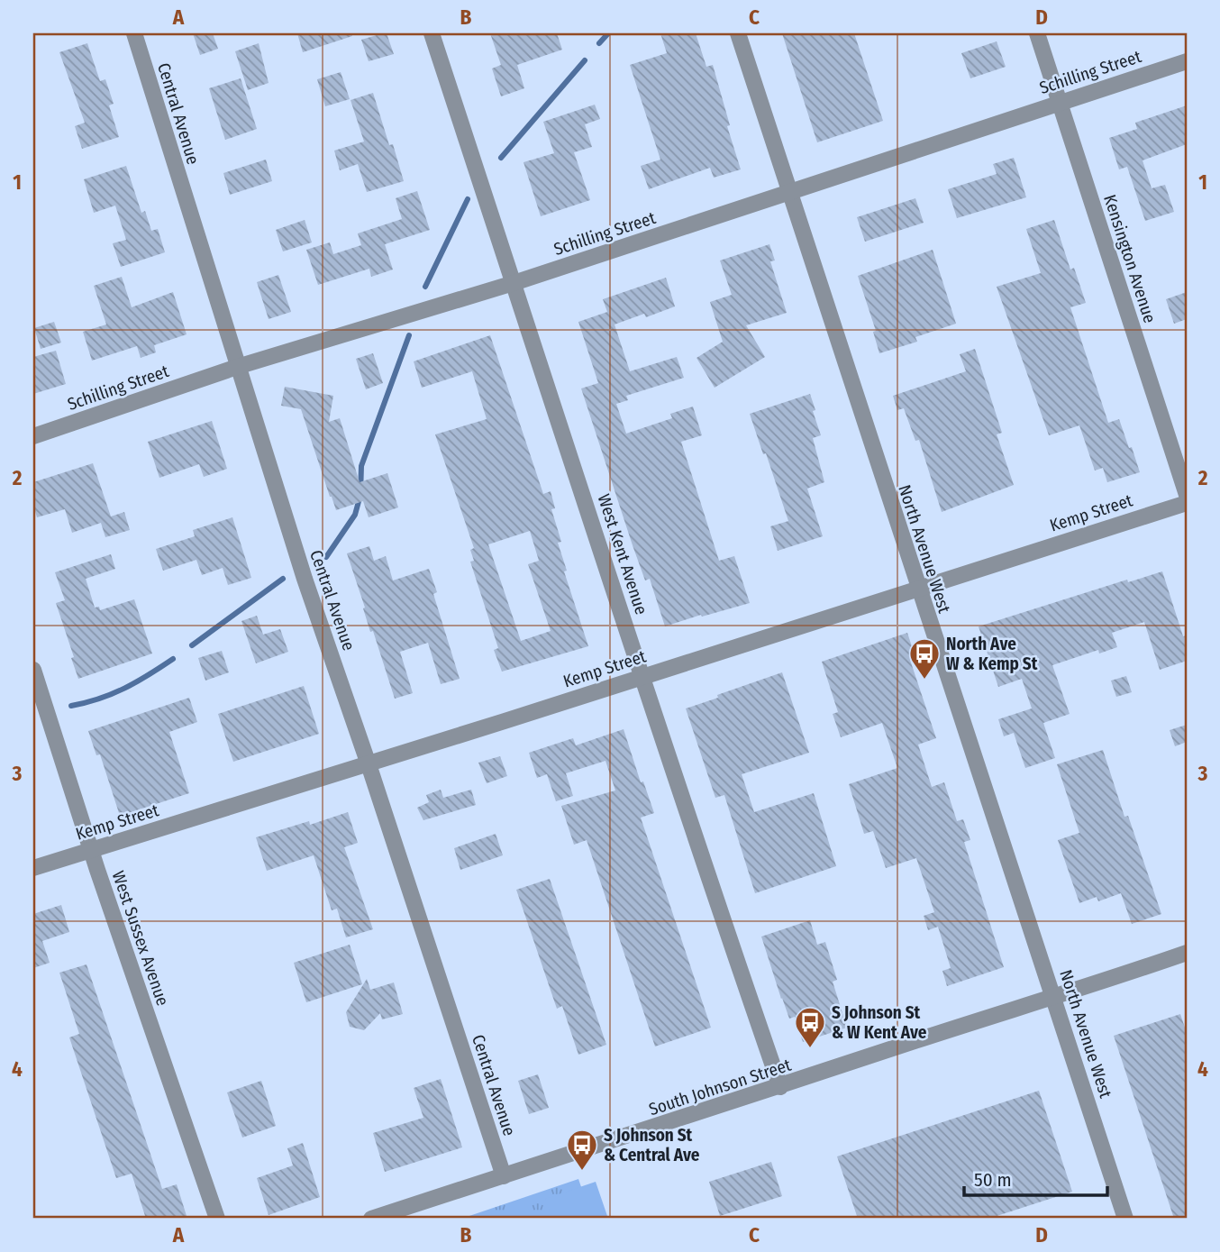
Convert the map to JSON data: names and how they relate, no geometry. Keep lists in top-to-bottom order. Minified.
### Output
{"streets":{"street":["Schilling Street","Central Avenue","Kensington Avenue","Kemp Street","North Avenue West","West Kent Avenue","West Sussex Avenue","South Johnson Street"]},"crossings":[["Schilling Street","Central Avenue"],["Schilling Street","Kensington Avenue"],["Schilling Street","North Avenue West"],["Schilling Street","West Kent Avenue"],["Central Avenue","Kemp Street"],["Central Avenue","South Johnson Street"],["Kemp Street","North Avenue West"],["Kemp Street","West Kent Avenue"],["Kemp Street","West Sussex Avenue"],["North Avenue West","South Johnson Street"],["West Kent Avenue","South Johnson Street"]],"places":{"bus stop":["North Ave W & Kemp St","S Johnson St & W Kent Ave","S Johnson St & Central Ave"]},"scale_bar":"50 m","grid":{"columns":["A","B","C","D"],"rows":["1","2","3","4"]}}
